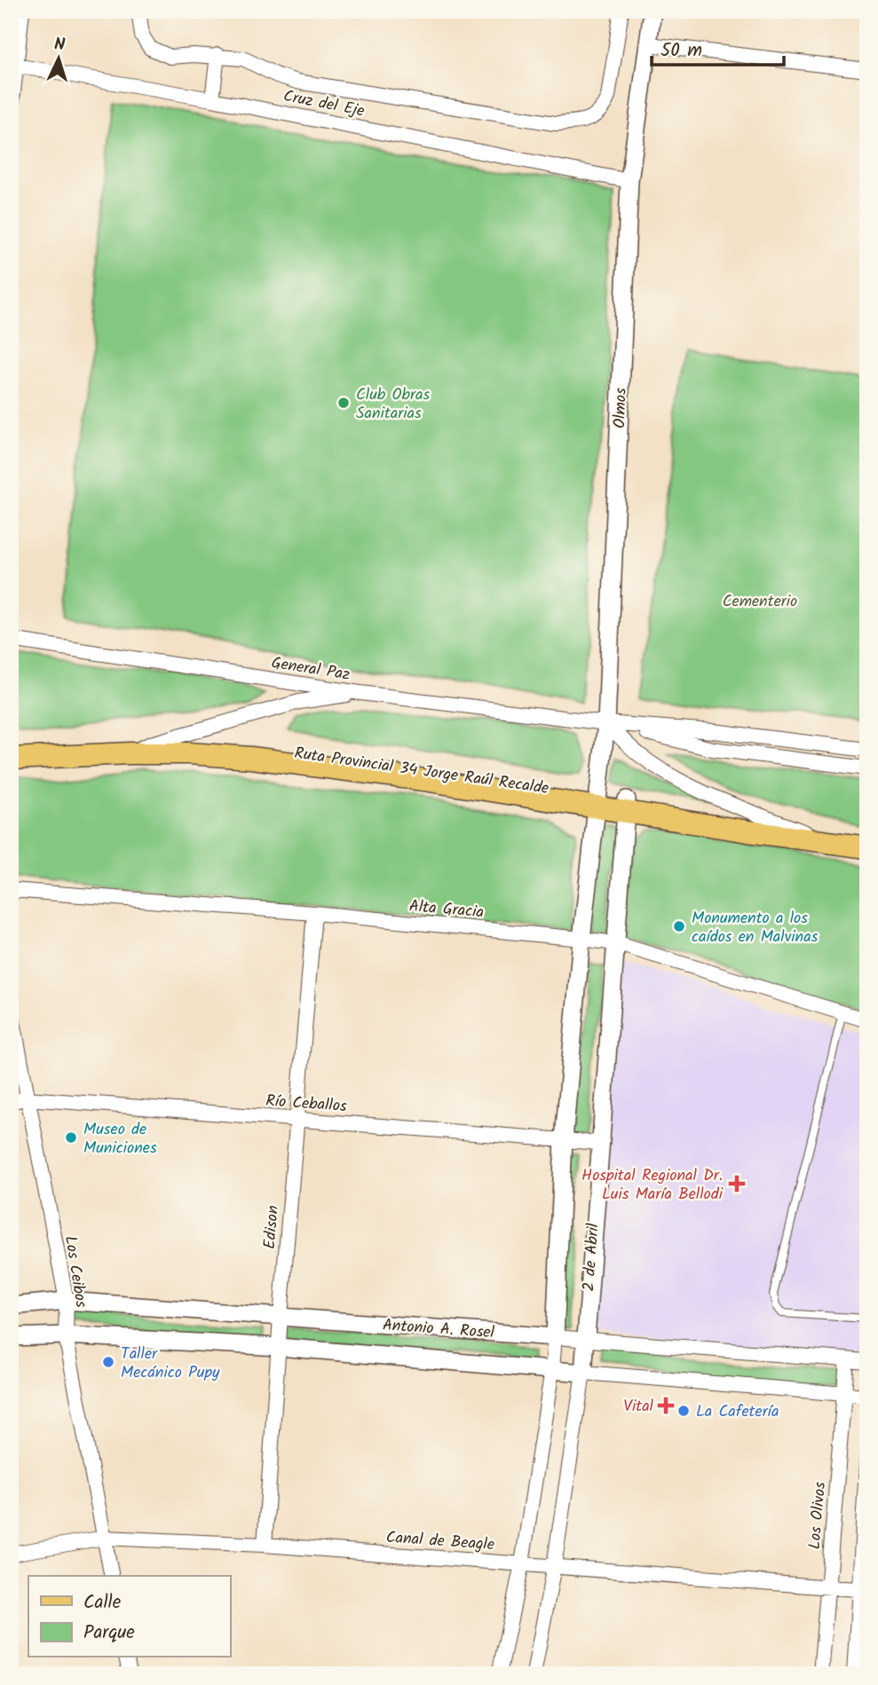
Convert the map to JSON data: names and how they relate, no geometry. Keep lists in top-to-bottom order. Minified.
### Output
{"streets":{"main road":["Ruta Provincial 34 Jorge Raúl Recalde"],"street":["Cruz del Eje","Olmos","General Paz","Alta Gracia","Río Ceballos","Edison","2 de Abril","Los Ceibos","Antonio A. Rosel","Los Olivos","Canal de Beagle"]},"crossings":[["Cruz del Eje","Olmos"],["Olmos","General Paz"],["Olmos","Ruta Provincial 34 Jorge Raúl Recalde"],["Olmos","2 de Abril"],["Ruta Provincial 34 Jorge Raúl Recalde","2 de Abril"],["Alta Gracia","Edison"],["Alta Gracia","2 de Abril"],["Río Ceballos","Edison"],["Río Ceballos","2 de Abril"],["Río Ceballos","Los Ceibos"],["Edison","Antonio A. Rosel"],["Edison","Canal de Beagle"],["2 de Abril","Antonio A. Rosel"],["2 de Abril","Canal de Beagle"],["Los Ceibos","Antonio A. Rosel"],["Los Ceibos","Canal de Beagle"],["Antonio A. Rosel","Los Olivos"],["Los Olivos","Canal de Beagle"]],"parks":["Cementerio"],"places":{"other":["Club Obras Sanitarias","Monumento a los caídos en Malvinas","Museo de Municiones","Taller Mecánico Pupy","La Cafetería"],"health":["Hospital Regional Dr. Luis María Bellodi","Vital"]},"legend":["Calle","Parque"],"scale_bar":"50 m","north":"top"}
